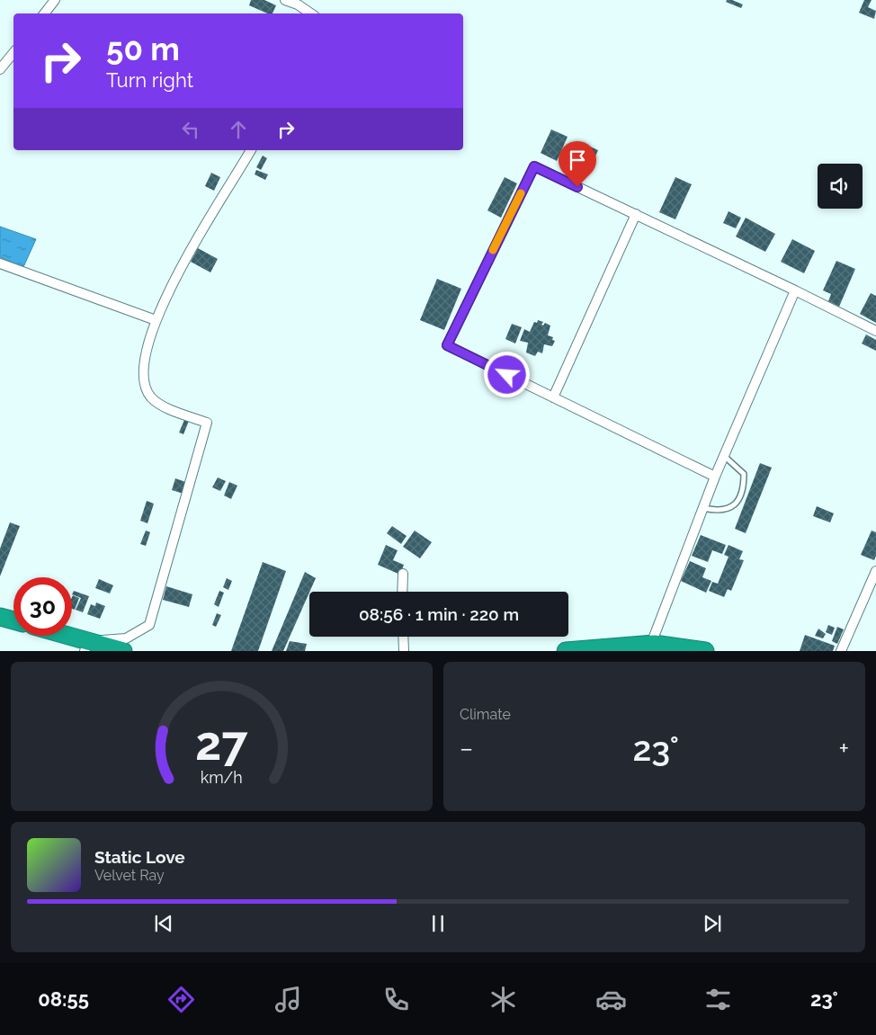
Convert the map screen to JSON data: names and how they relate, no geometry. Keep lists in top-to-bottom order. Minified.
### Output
{"page":{"turn":["50 m","Turn right"],"limit":"30","trip":"08:56 · 1 min · 220 m","tile":"Climate","heat":["−","23°","+"],"song":["Static Love","Velvet Ray"],"tabs":["08:55","23°"],"gauge":["27","km/h"]}}
